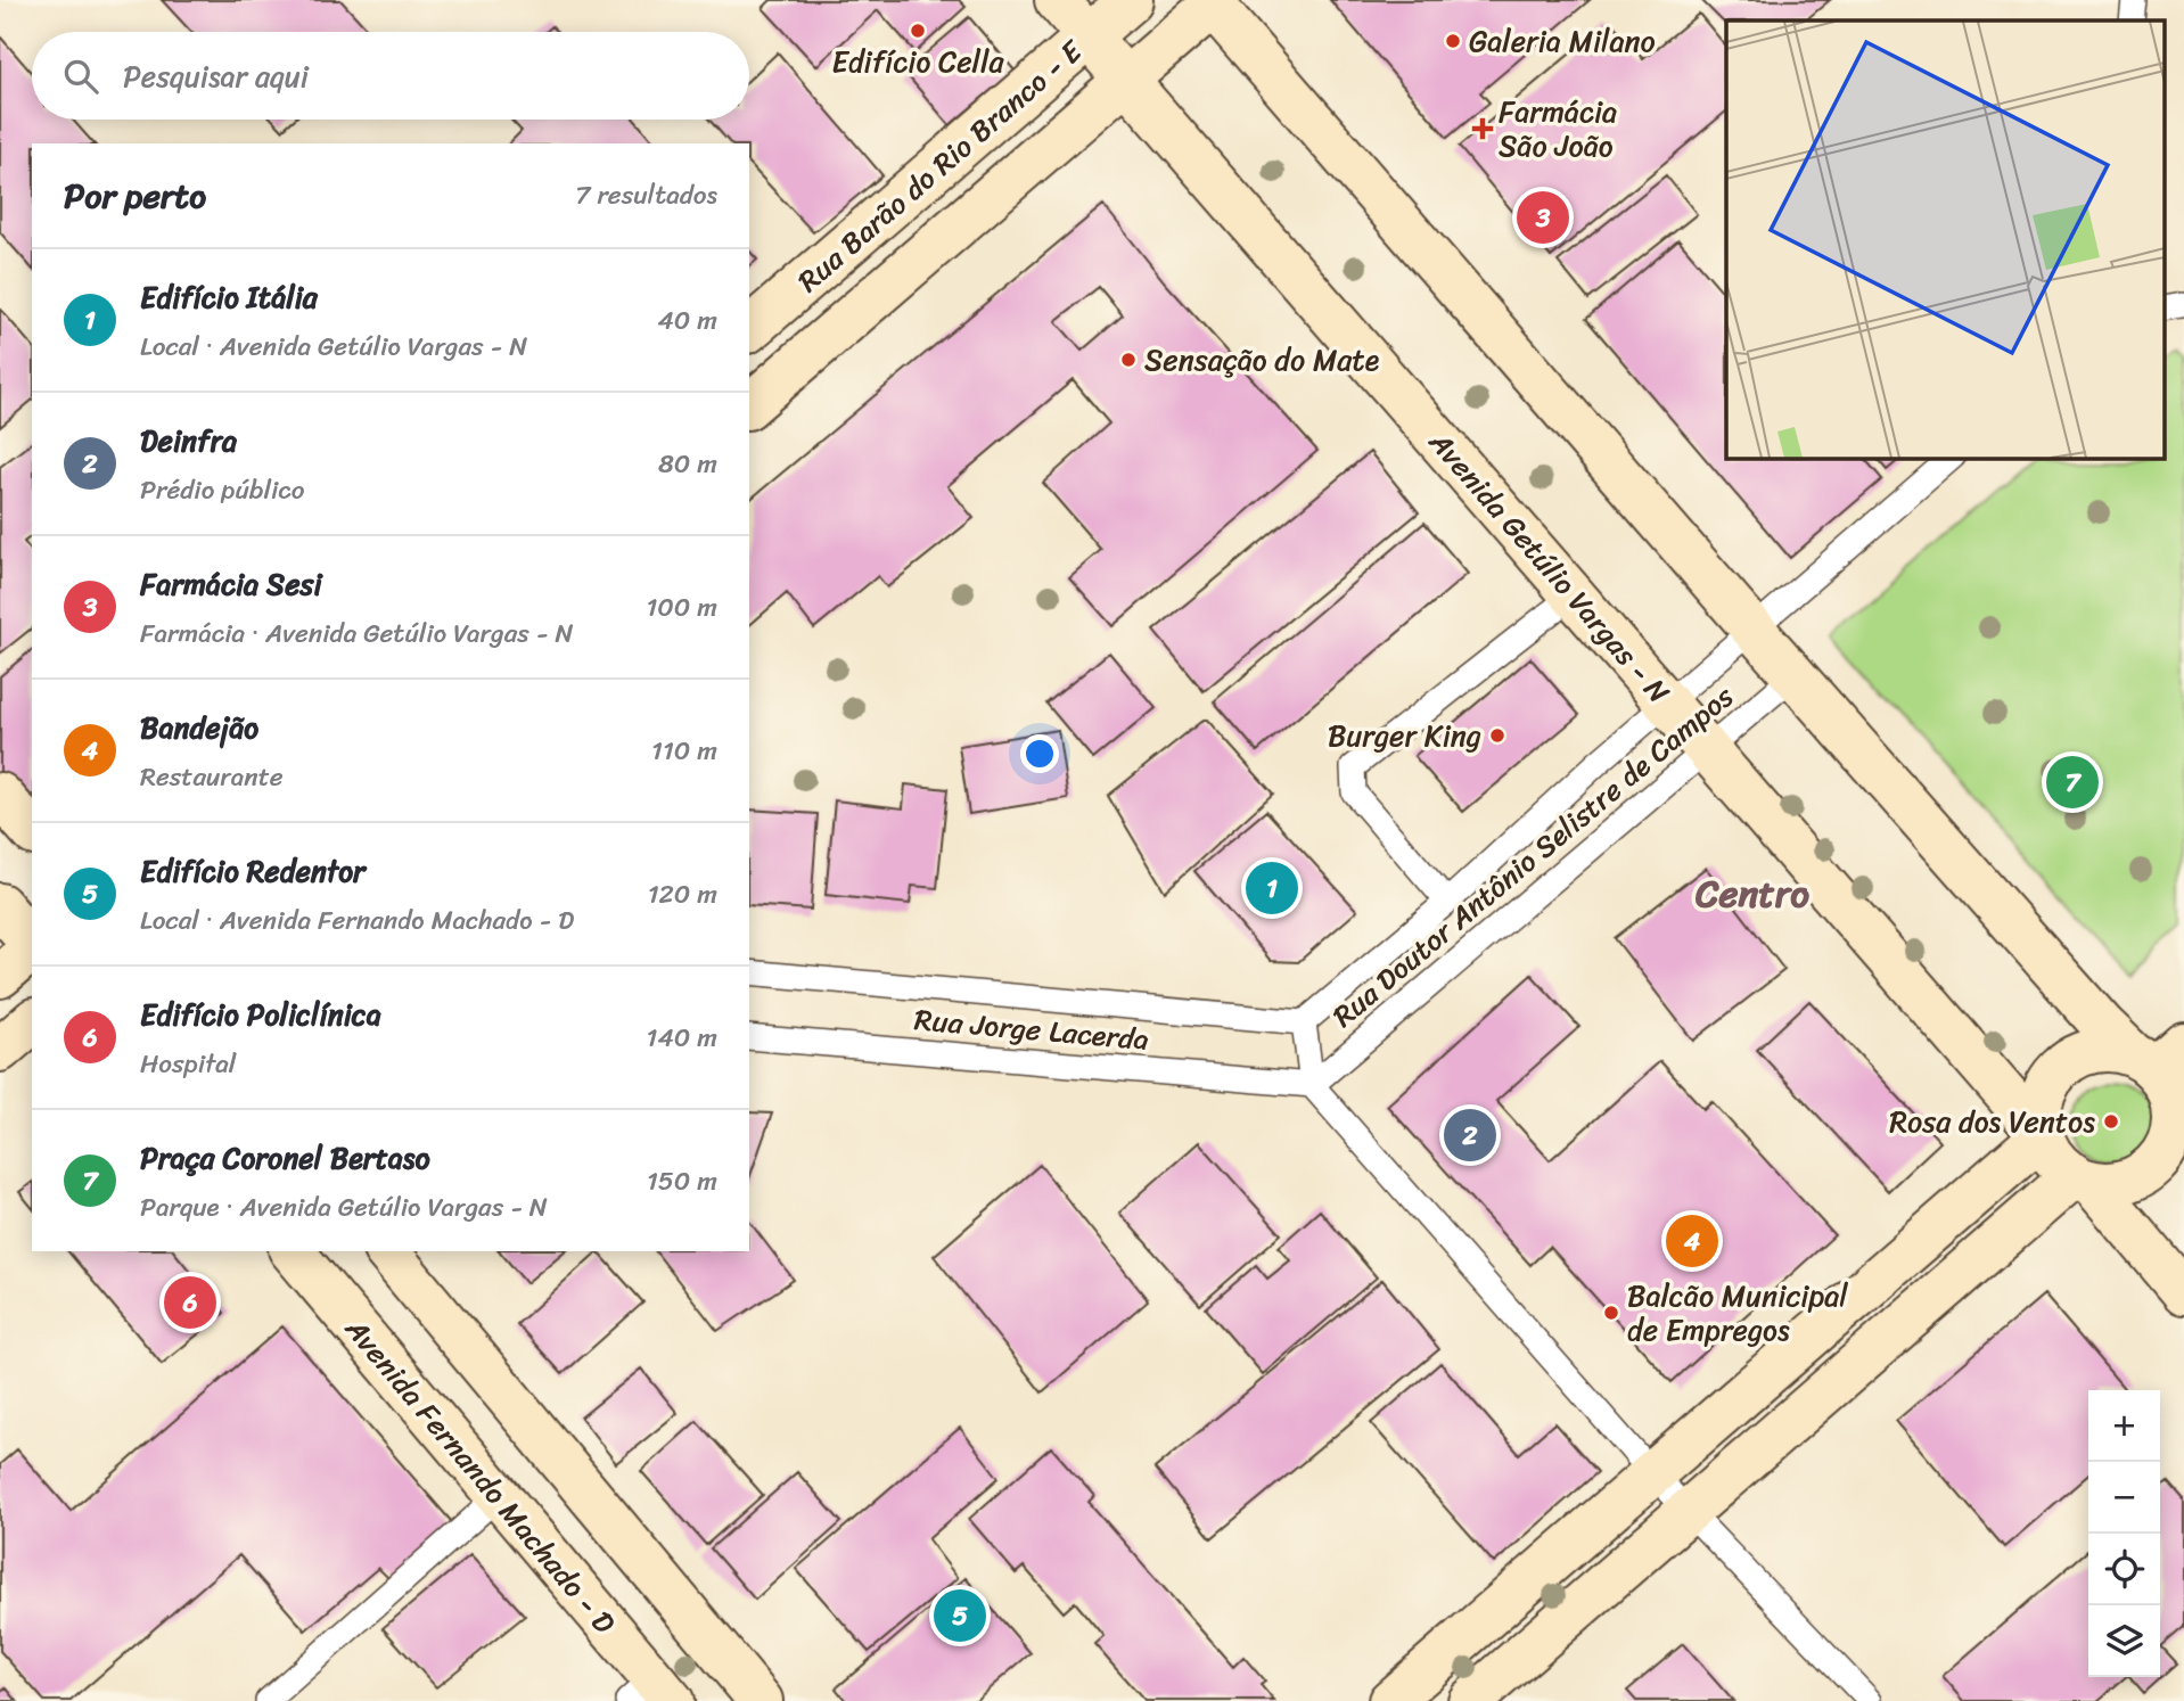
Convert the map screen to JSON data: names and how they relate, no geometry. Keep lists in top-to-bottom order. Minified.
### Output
{"streets":{"street":["Rua Barão do Rio Branco - E","Avenida Getúlio Vargas - N","Avenida Fernando Machado - D"],"lane":["Rua Doutor Antônio Selistre de Campos","Rua Jorge Lacerda"]},"crossings":[["Rua Barão do Rio Branco - E","Avenida Getúlio Vargas - N"],["Avenida Getúlio Vargas - N","Rua Doutor Antônio Selistre de Campos"],["Rua Doutor Antônio Selistre de Campos","Rua Jorge Lacerda"]],"districts":["Centro"],"places":{"other":["Edifício Cella","Galeria Milano","Sensação do Mate","Burger King","Rosa dos Ventos","Balcão Municipal de Empregos"],"health":["Farmácia São João"]},"page":{"search":"Pesquisar aqui","heading":["Por perto","7 resultados"],"pins":["3","7","1","2","4","6","5"],"list":[{"mark":"1","name":"Edifício Itália","note":"Local · Avenida Getúlio Vargas - N","value":"40 m"},{"mark":"2","name":"Deinfra","note":"Prédio público","value":"80 m"},{"mark":"3","name":"Farmácia Sesi","note":"Farmácia · Avenida Getúlio Vargas - N","value":"100 m"},{"mark":"4","name":"Bandejão","note":"Restaurante","value":"110 m"},{"mark":"5","name":"Edifício Redentor","note":"Local · Avenida Fernando Machado - D","value":"120 m"},{"mark":"6","name":"Edifício Policlínica","note":"Hospital","value":"140 m"},{"mark":"7","name":"Praça Coronel Bertaso","note":"Parque · Avenida Getúlio Vargas - N","value":"150 m"}],"map_buttons":["+","−"]}}
